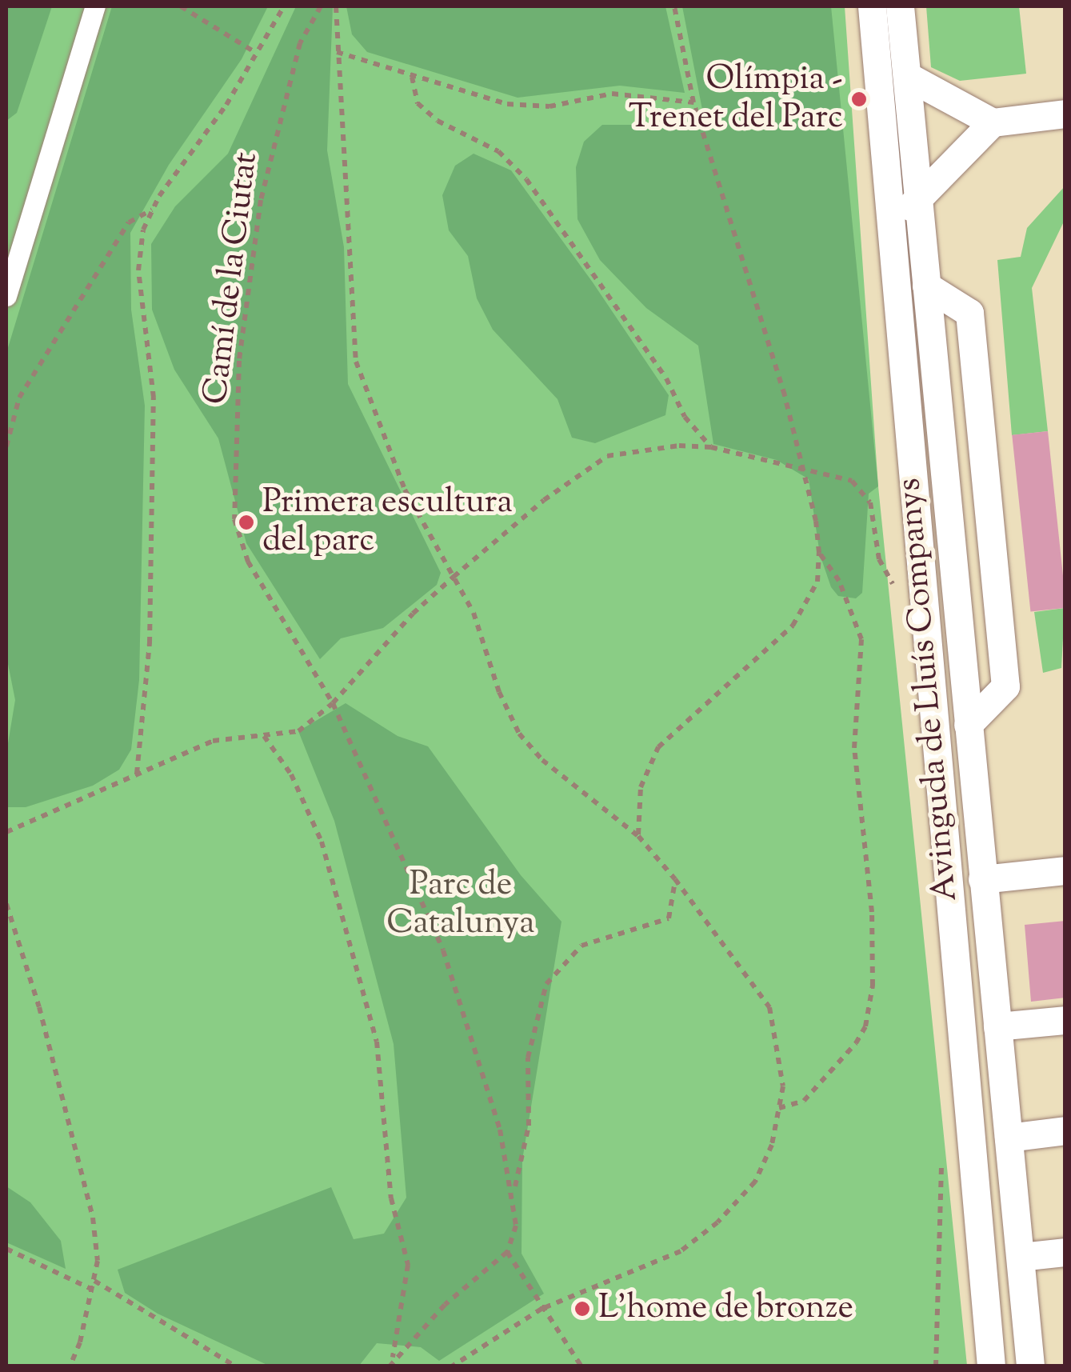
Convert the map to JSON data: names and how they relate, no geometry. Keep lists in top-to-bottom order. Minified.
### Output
{"streets":{"street":["Avinguda de Lluís Companys"],"path":["Camí de la Ciutat"]},"parks":["Parc de Catalunya"],"places":["Olímpia - Trenet del Parc","Primera escultura del parc","L'home de bronze"]}
